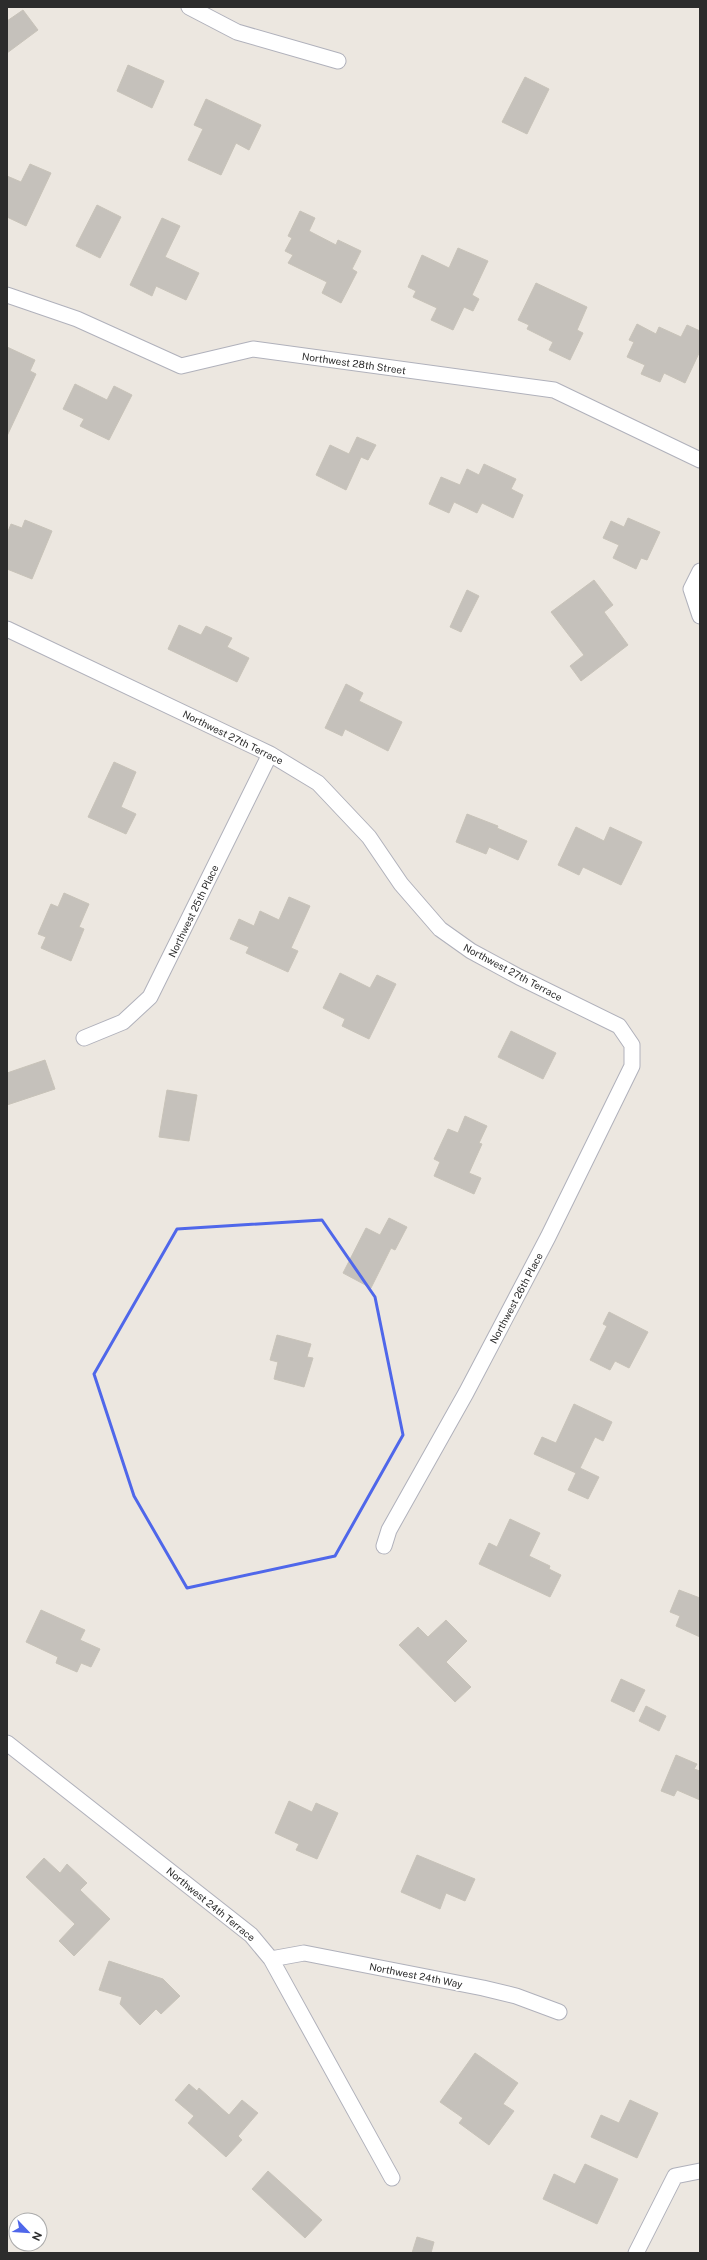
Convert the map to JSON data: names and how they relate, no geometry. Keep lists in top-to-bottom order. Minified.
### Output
{"streets":{"street":["Northwest 28th Street","Northwest 27th Terrace","Northwest 25th Place","Northwest 26th Place","Northwest 24th Terrace","Northwest 24th Way"]},"crossings":[["Northwest 27th Terrace","Northwest 25th Place"],["Northwest 27th Terrace","Northwest 26th Place"],["Northwest 24th Terrace","Northwest 24th Way"]],"north":"bottom right"}
